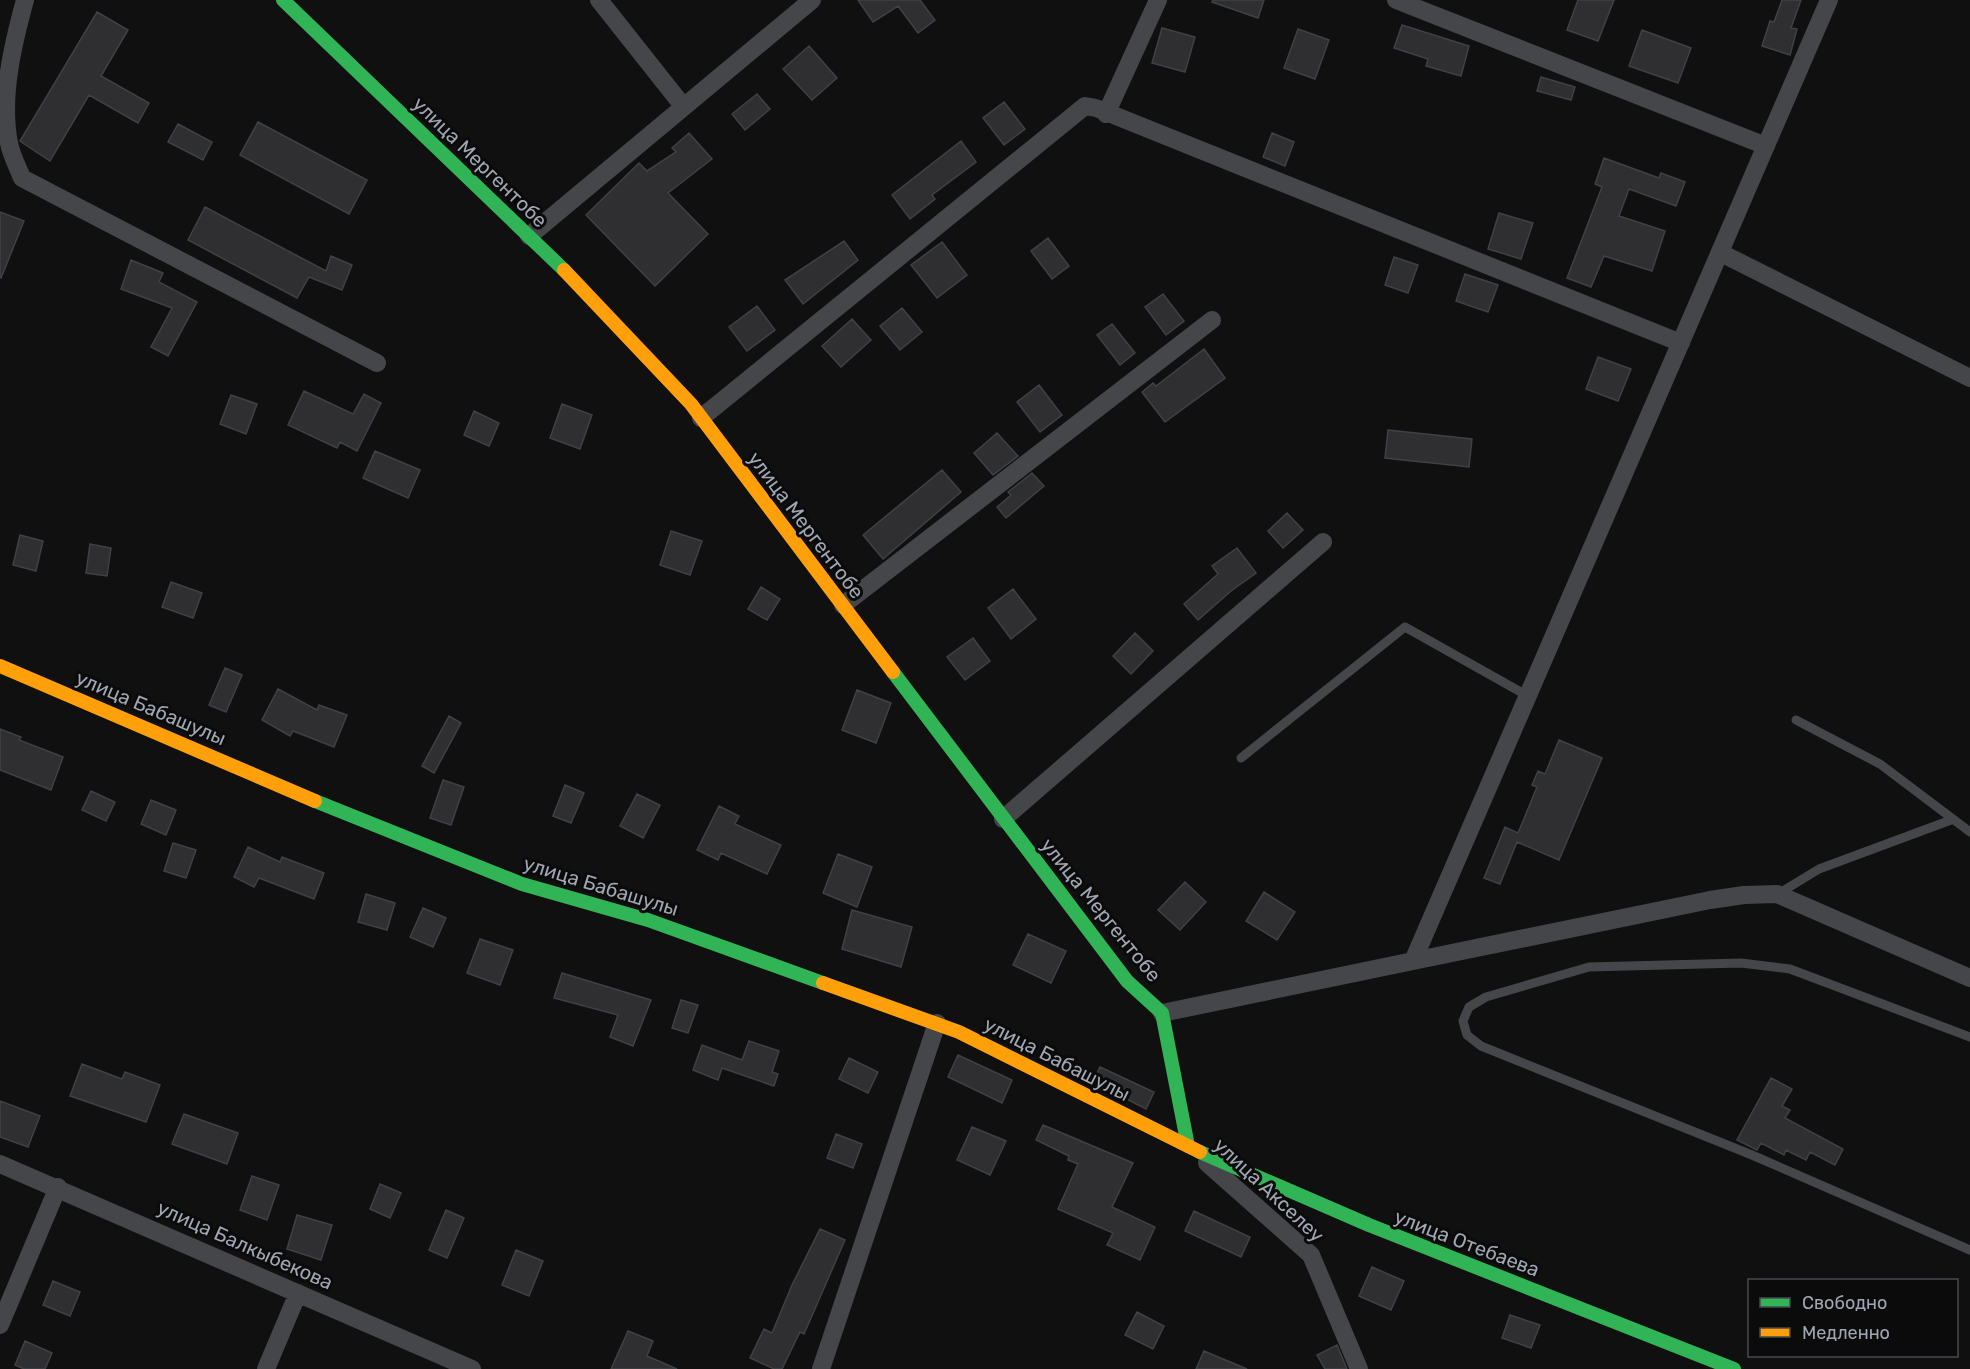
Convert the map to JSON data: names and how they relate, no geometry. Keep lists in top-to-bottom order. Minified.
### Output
{"streets":{"street":["улица Мергентобе","улица Бабашулы","улица Акселеу","улица Отебаева","улица Балкыбекова"]},"crossings":[["улица Бабашулы","улица Акселеу"],["улица Бабашулы","улица Отебаева"],["улица Акселеу","улица Отебаева"]],"legend":["Свободно","Медленно"]}
